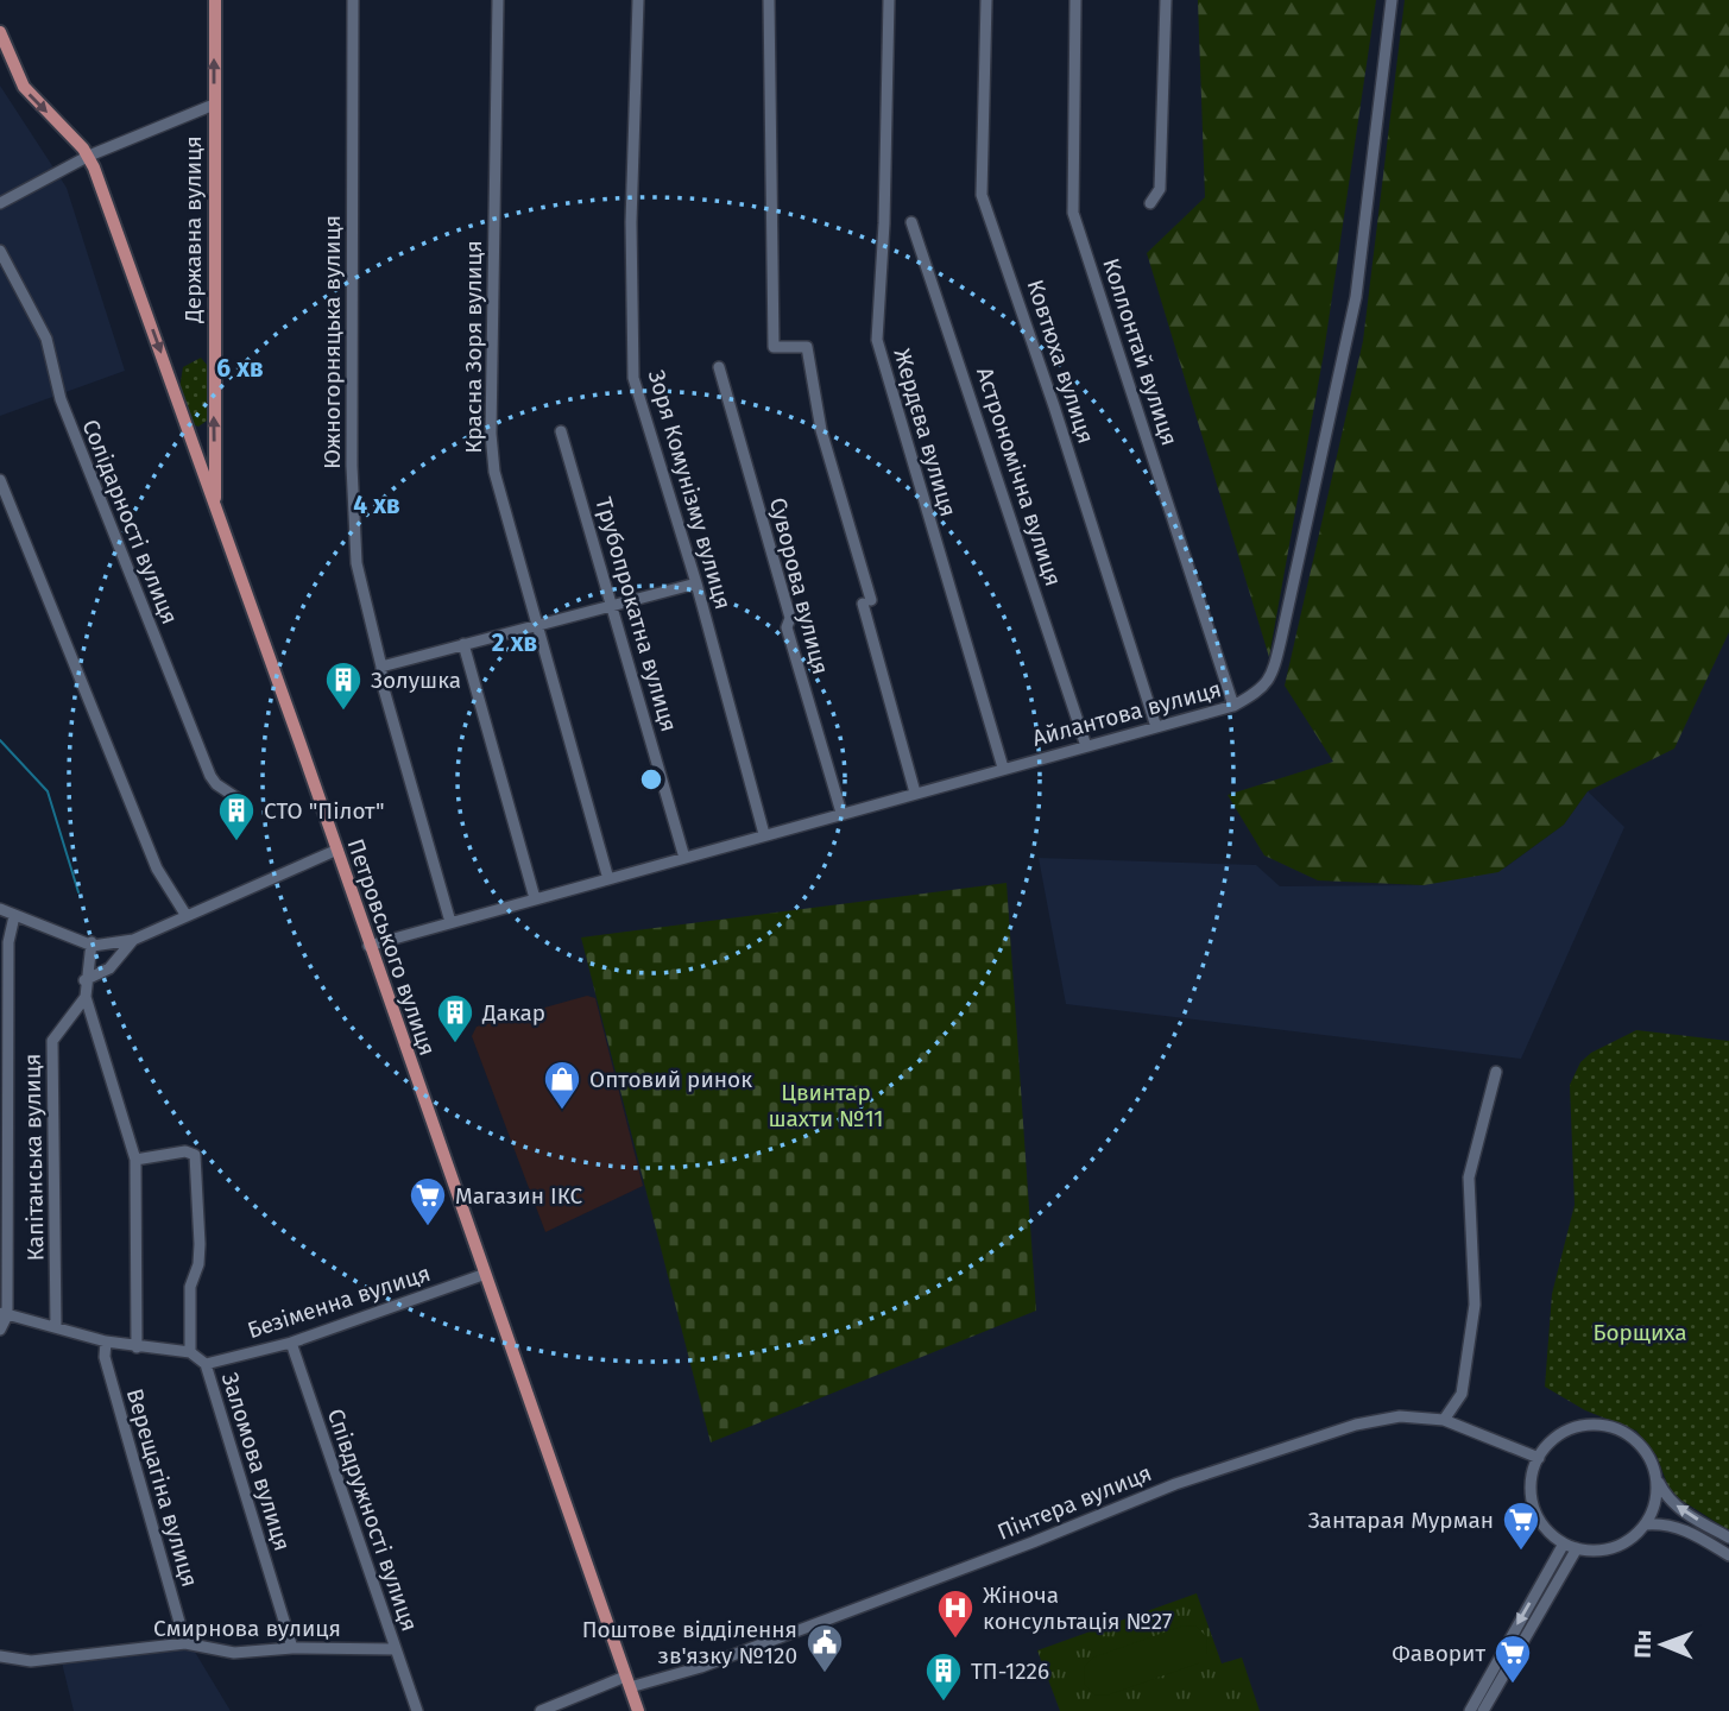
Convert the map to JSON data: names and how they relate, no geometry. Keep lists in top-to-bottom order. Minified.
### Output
{"streets":{"main road":["Державна вулиця","Петровського вулиця"],"street":["Южногорняцька вулиця","Красна Зоря вулиця","Коллонтай вулиця","Ковтюха вулиця","Жердєва вулиця","Астрономічна вулиця","Зоря Комунізму вулиця","Солідарності вулиця","Суворова вулиця","Трубопрокатна вулиця","Айлантова вулиця","Капітанська вулиця","Безіменна вулиця","Заломова вулиця","Верещагіна вулиця","Пінтера вулиця","Співдружності вулиця","Смирнова вулиця"]},"crossings":[["Державна вулиця","Петровського вулиця"],["Южногорняцька вулиця","Айлантова вулиця"],["Красна Зоря вулиця","Айлантова вулиця"],["Коллонтай вулиця","Айлантова вулиця"],["Ковтюха вулиця","Айлантова вулиця"],["Жердєва вулиця","Айлантова вулиця"],["Астрономічна вулиця","Айлантова вулиця"],["Зоря Комунізму вулиця","Айлантова вулиця"],["Суворова вулиця","Айлантова вулиця"],["Трубопрокатна вулиця","Айлантова вулиця"],["Айлантова вулиця","Петровського вулиця"],["Петровського вулиця","Безіменна вулиця"],["Петровського вулиця","Пінтера вулиця"],["Безіменна вулиця","Заломова вулиця"],["Безіменна вулиця","Співдружності вулиця"],["Заломова вулиця","Смирнова вулиця"],["Верещагіна вулиця","Смирнова вулиця"],["Співдружності вулиця","Смирнова вулиця"]],"one_way":["Державна вулиця"],"parks":["Цвинтар шахти №11","Борщиха"],"places":{"building":["Золушка","СТО \"Пілот\"","Дакар","ТП-1226"],"shop":["Оптовий ринок"],"supermarket":["Магазин ІКС","Зантарая Мурман","Фаворит"],"hospital":["Жіноча консультація №27"],"public building":["Поштове відділення зв'язку №120"]},"north":"left","rings":["6 хв","4 хв","2 хв"]}
